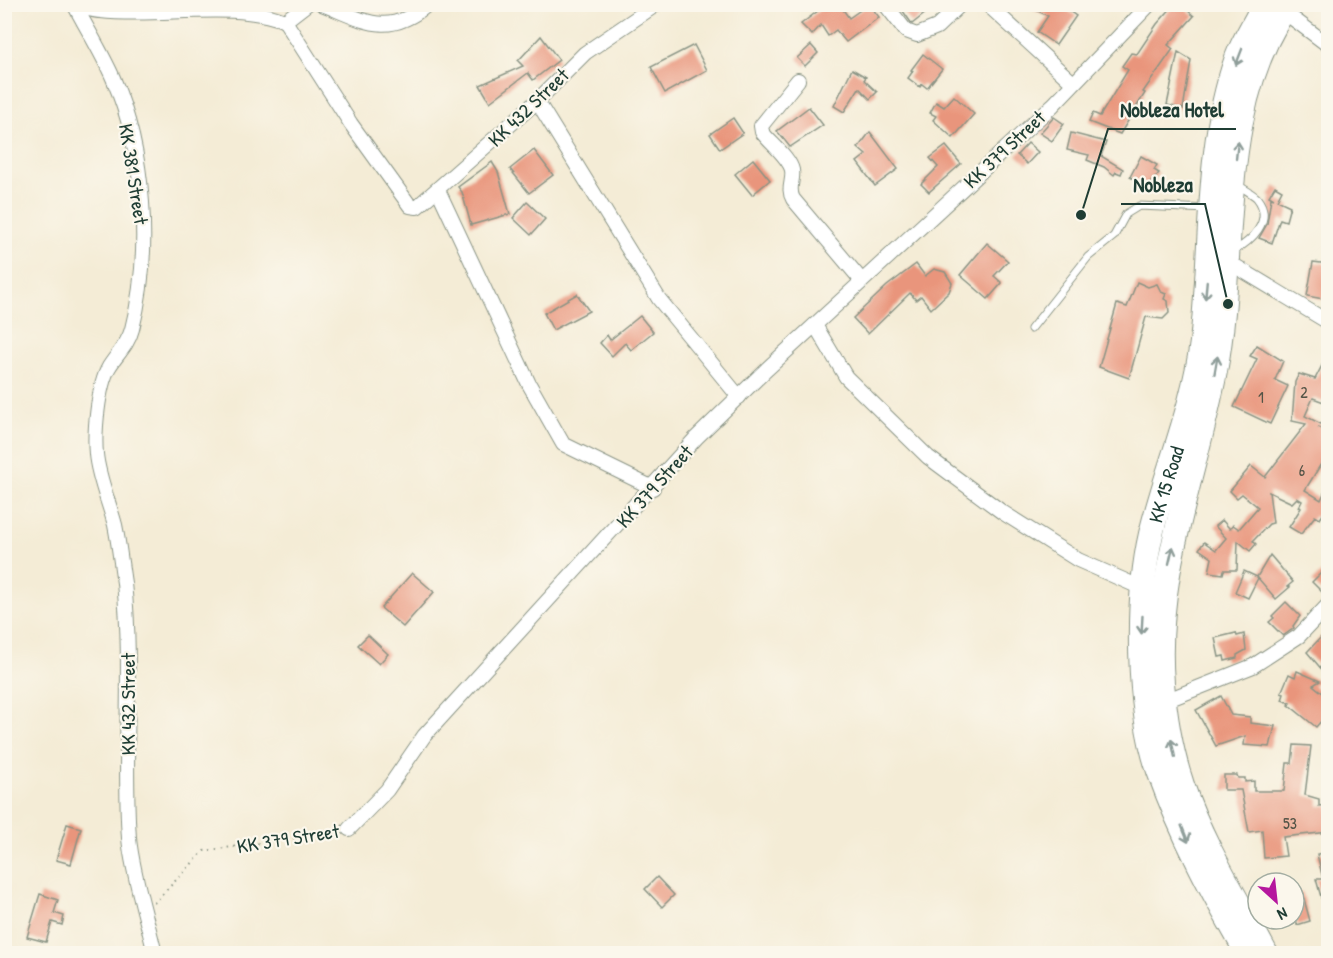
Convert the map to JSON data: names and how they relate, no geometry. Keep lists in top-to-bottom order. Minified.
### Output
{"streets":{"highway":["KK 15 Road"],"street":["KK 432 Street","KK 379 Street","KK 381 Street"]},"crossings":[["KK 432 Street","KK 379 Street"],["KK 432 Street","KK 381 Street"]],"places":["Nobleza Hotel","Nobleza"],"house_numbers":["2","1","6","53"],"north":"bottom right"}
